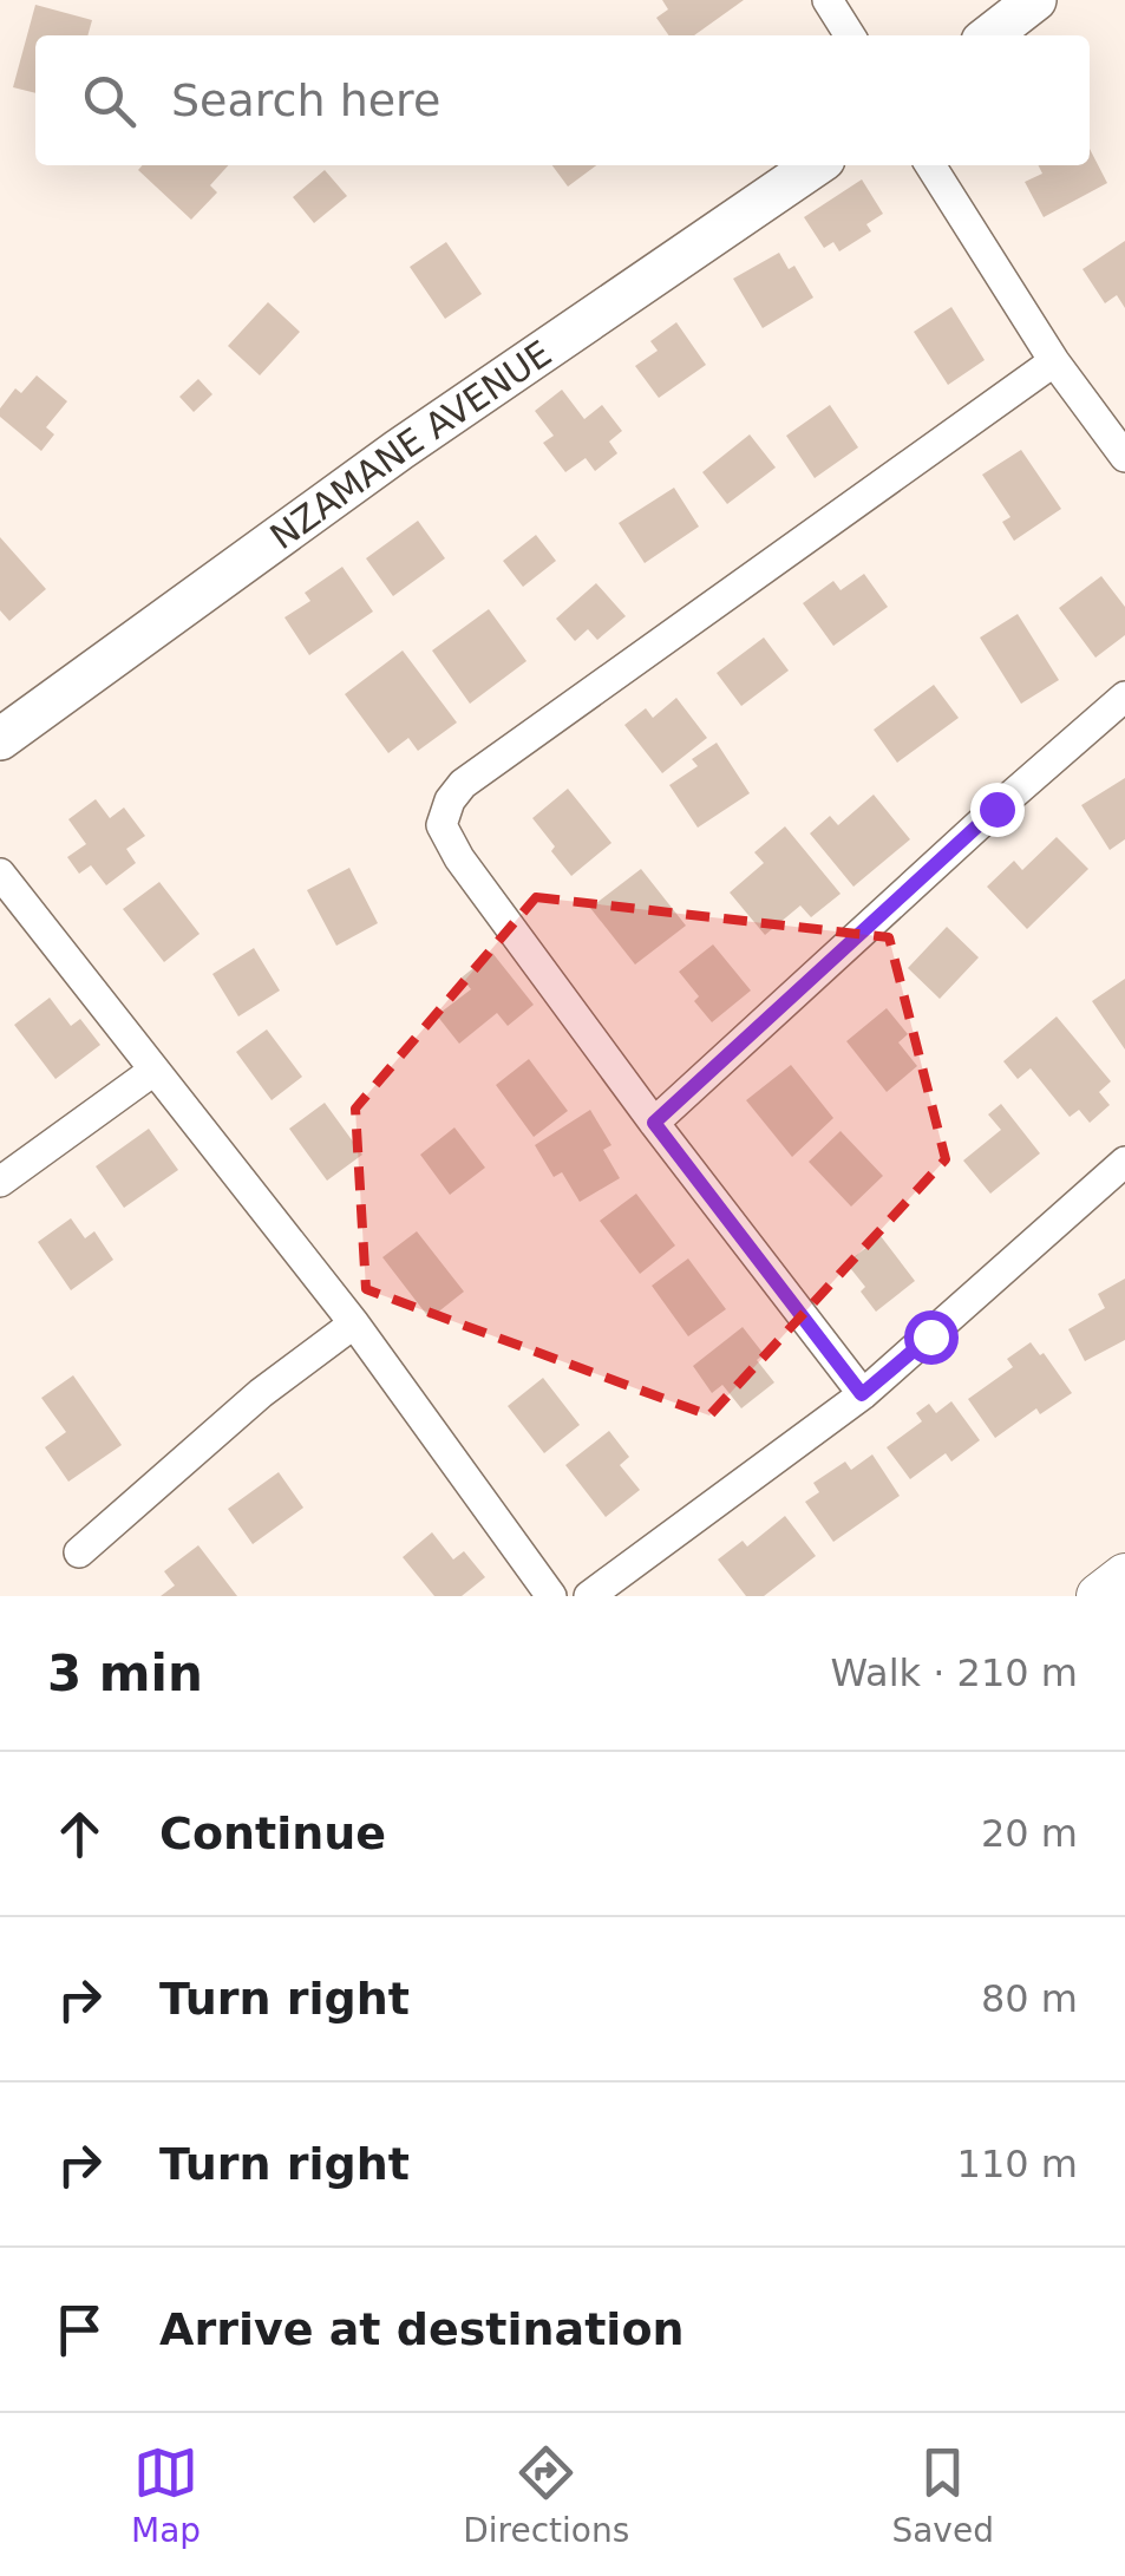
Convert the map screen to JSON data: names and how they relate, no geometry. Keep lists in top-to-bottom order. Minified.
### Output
{"streets":{"street":["NZAMANE AVENUE"]},"page":{"search":"Search here","heading":["3 min","Walk · 210 m"],"list":[["Continue","20 m"],["Turn right","80 m"],["Turn right","110 m"],"Arrive at destination"],"nav":["Map","Directions","Saved"]}}
